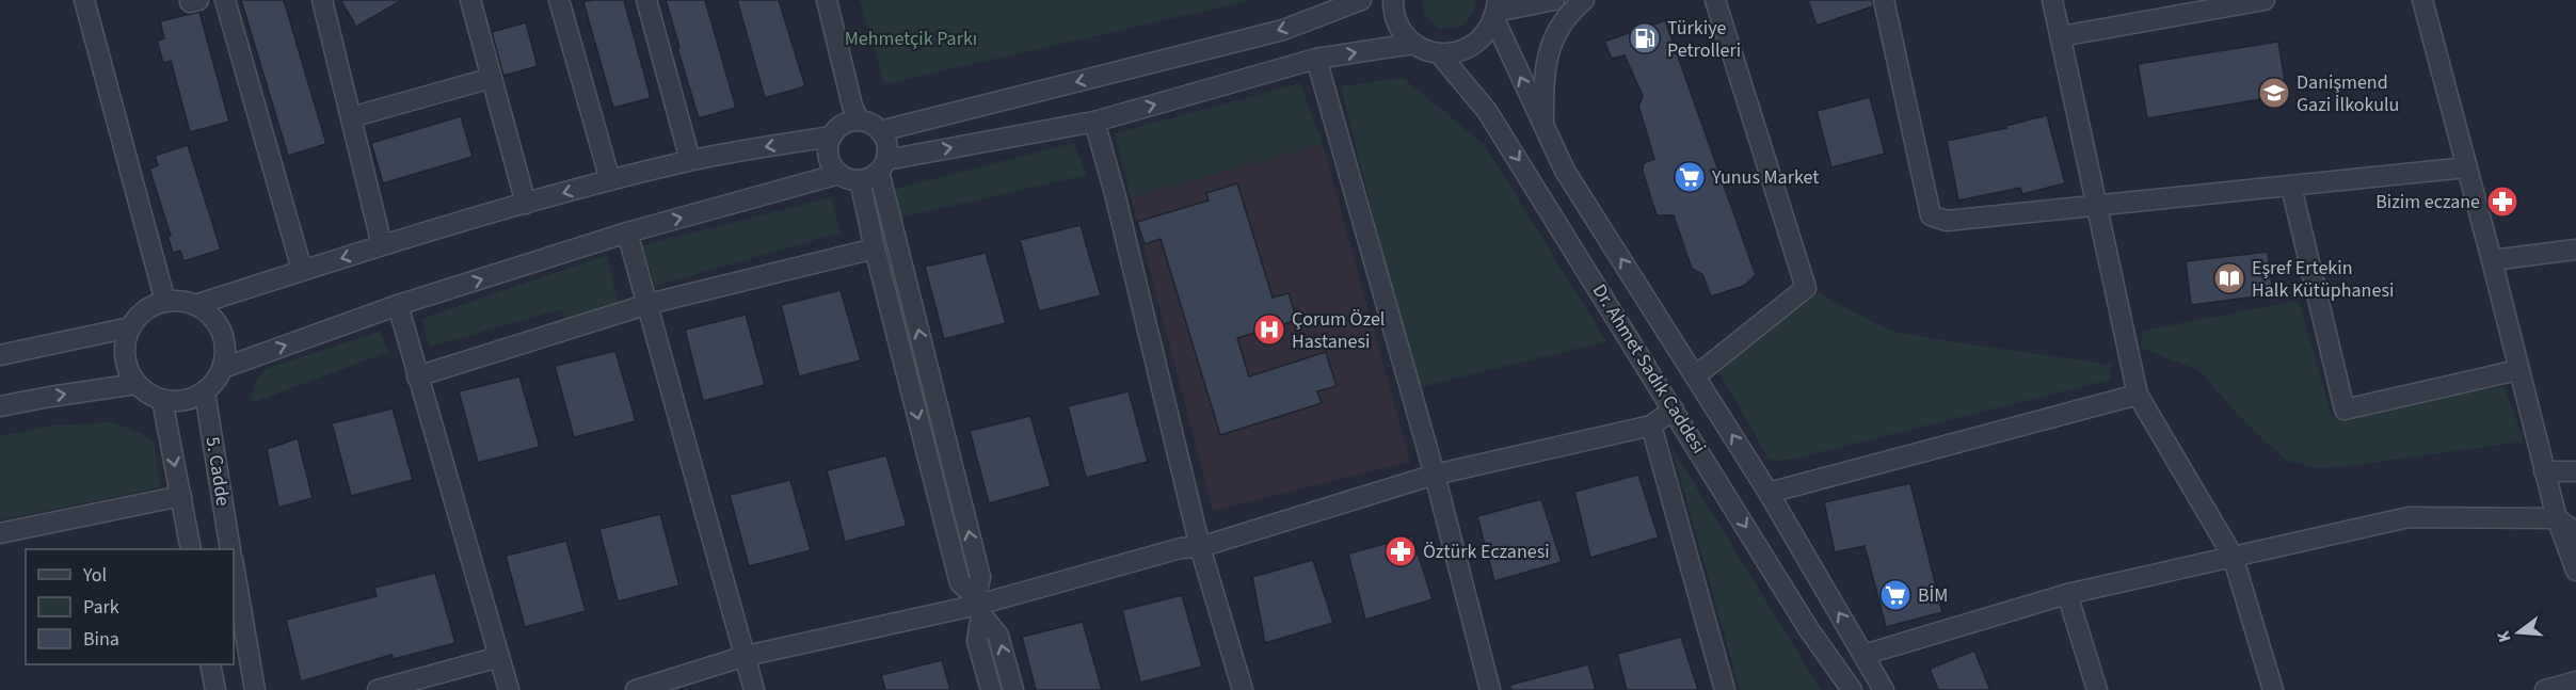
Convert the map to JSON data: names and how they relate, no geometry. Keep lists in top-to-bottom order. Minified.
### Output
{"streets":{"street":["Dr. Ahmet Sadık Caddesi","5. Cadde"]},"parks":["Mehmetçik Parkı"],"places":{"fuel station":["Türkiye Petrolleri"],"school or university":["Danişmend Gazi İlkokulu"],"supermarket":["Yunus Market","BİM"],"pharmacy":["Bizim eczane","Öztürk Eczanesi"],"library":["Eşref Ertekin Halk Kütüphanesi"],"hospital":["Çorum Özel Hastanesi"]},"legend":["Yol","Park","Bina"],"north":"left"}
